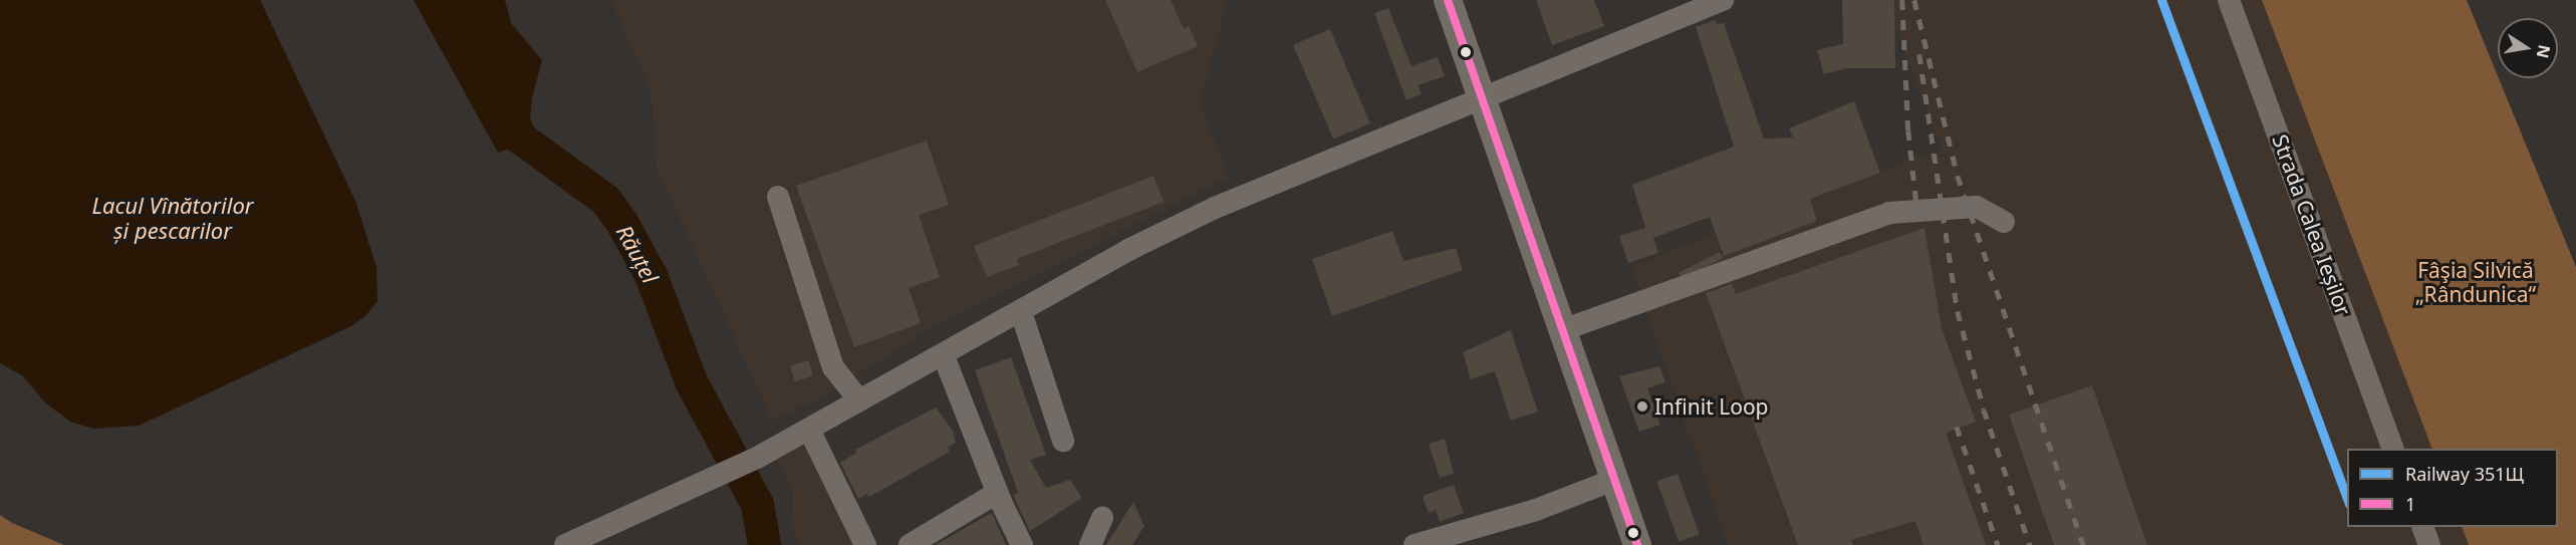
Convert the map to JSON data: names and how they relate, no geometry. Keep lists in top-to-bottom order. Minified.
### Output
{"streets":{"street":["Strada Calea Ieșilor"]},"water":["Lacul Vînătorilor și pescarilor","Răuțel"],"parks":["Fâşia Silvică „Rândunica“"],"places":["Infinit Loop"],"lines":["rail line 351Щ","transit line 1"],"legend":["Railway 351Щ","1"],"north":"right"}
